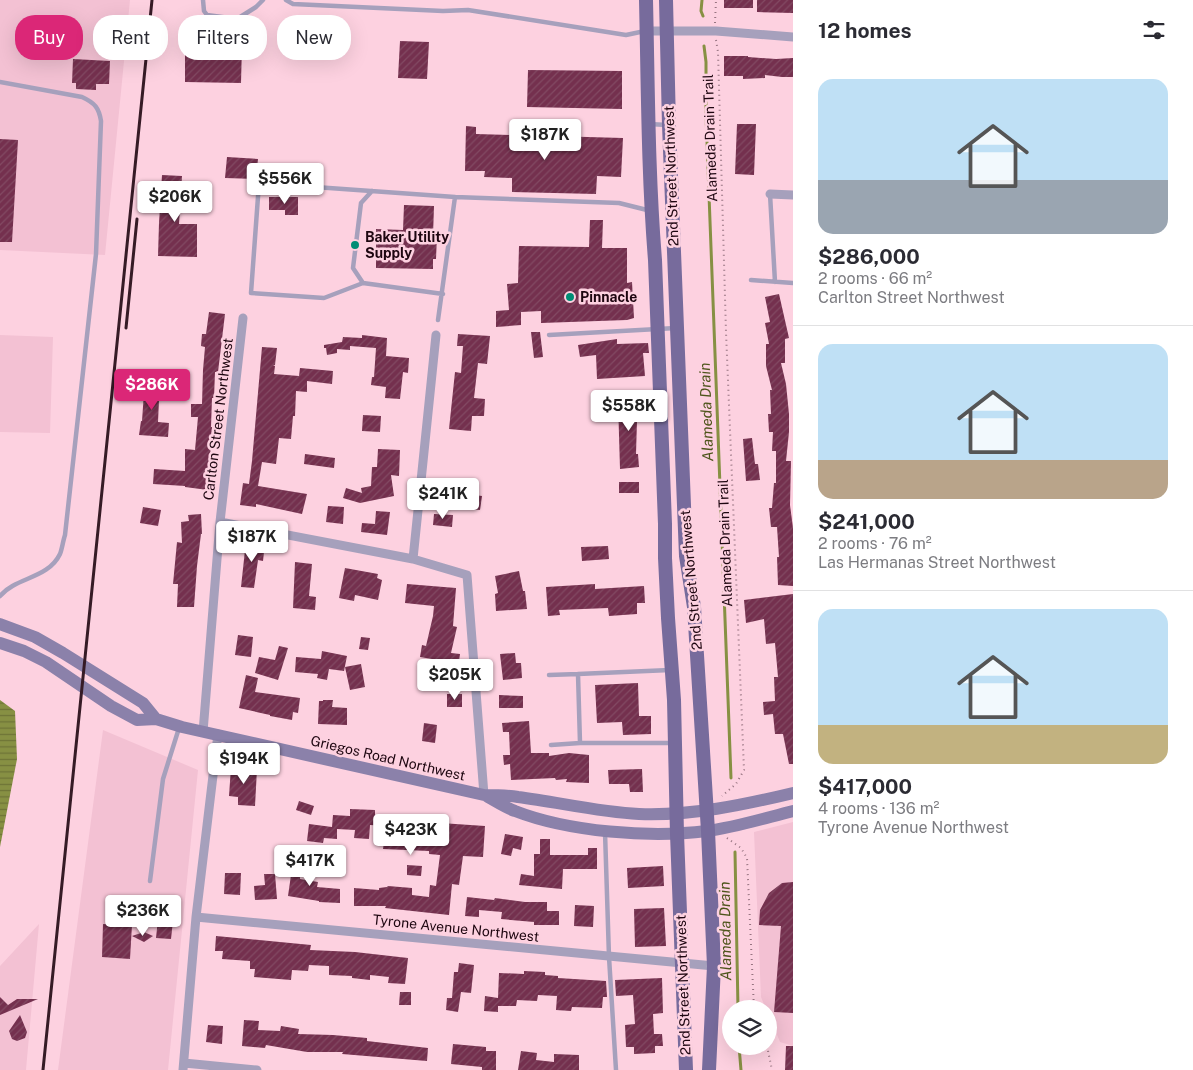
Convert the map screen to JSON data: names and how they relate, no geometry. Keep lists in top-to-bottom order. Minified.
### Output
{"streets":{"main road":["2nd Street Northwest","Griegos Road Northwest"],"street":["Carlton Street Northwest","Tyrone Avenue Northwest"],"path":["Alameda Drain Trail"]},"crossings":[["2nd Street Northwest","Griegos Road Northwest"],["2nd Street Northwest","Tyrone Avenue Northwest"],["Carlton Street Northwest","Griegos Road Northwest"]],"water":["Alameda Drain"],"places":["Baker Utility Supply","Pinnacle"],"page":{"heading":"12 homes","chip":["Buy","Rent","Filters","New"],"list":[{"name":"$286,000","note":"2 rooms · 66 m² · Carlton Street Northwest"},{"name":"$241,000","note":"2 rooms · 76 m² · Las Hermanas Street Northwest"},{"name":"$417,000","note":"4 rooms · 136 m² · Tyrone Avenue Northwest"}],"price":["$187K","$556K","$206K","$286K","$558K","$241K","$187K","$205K","$194K","$423K","$417K","$236K"]}}
